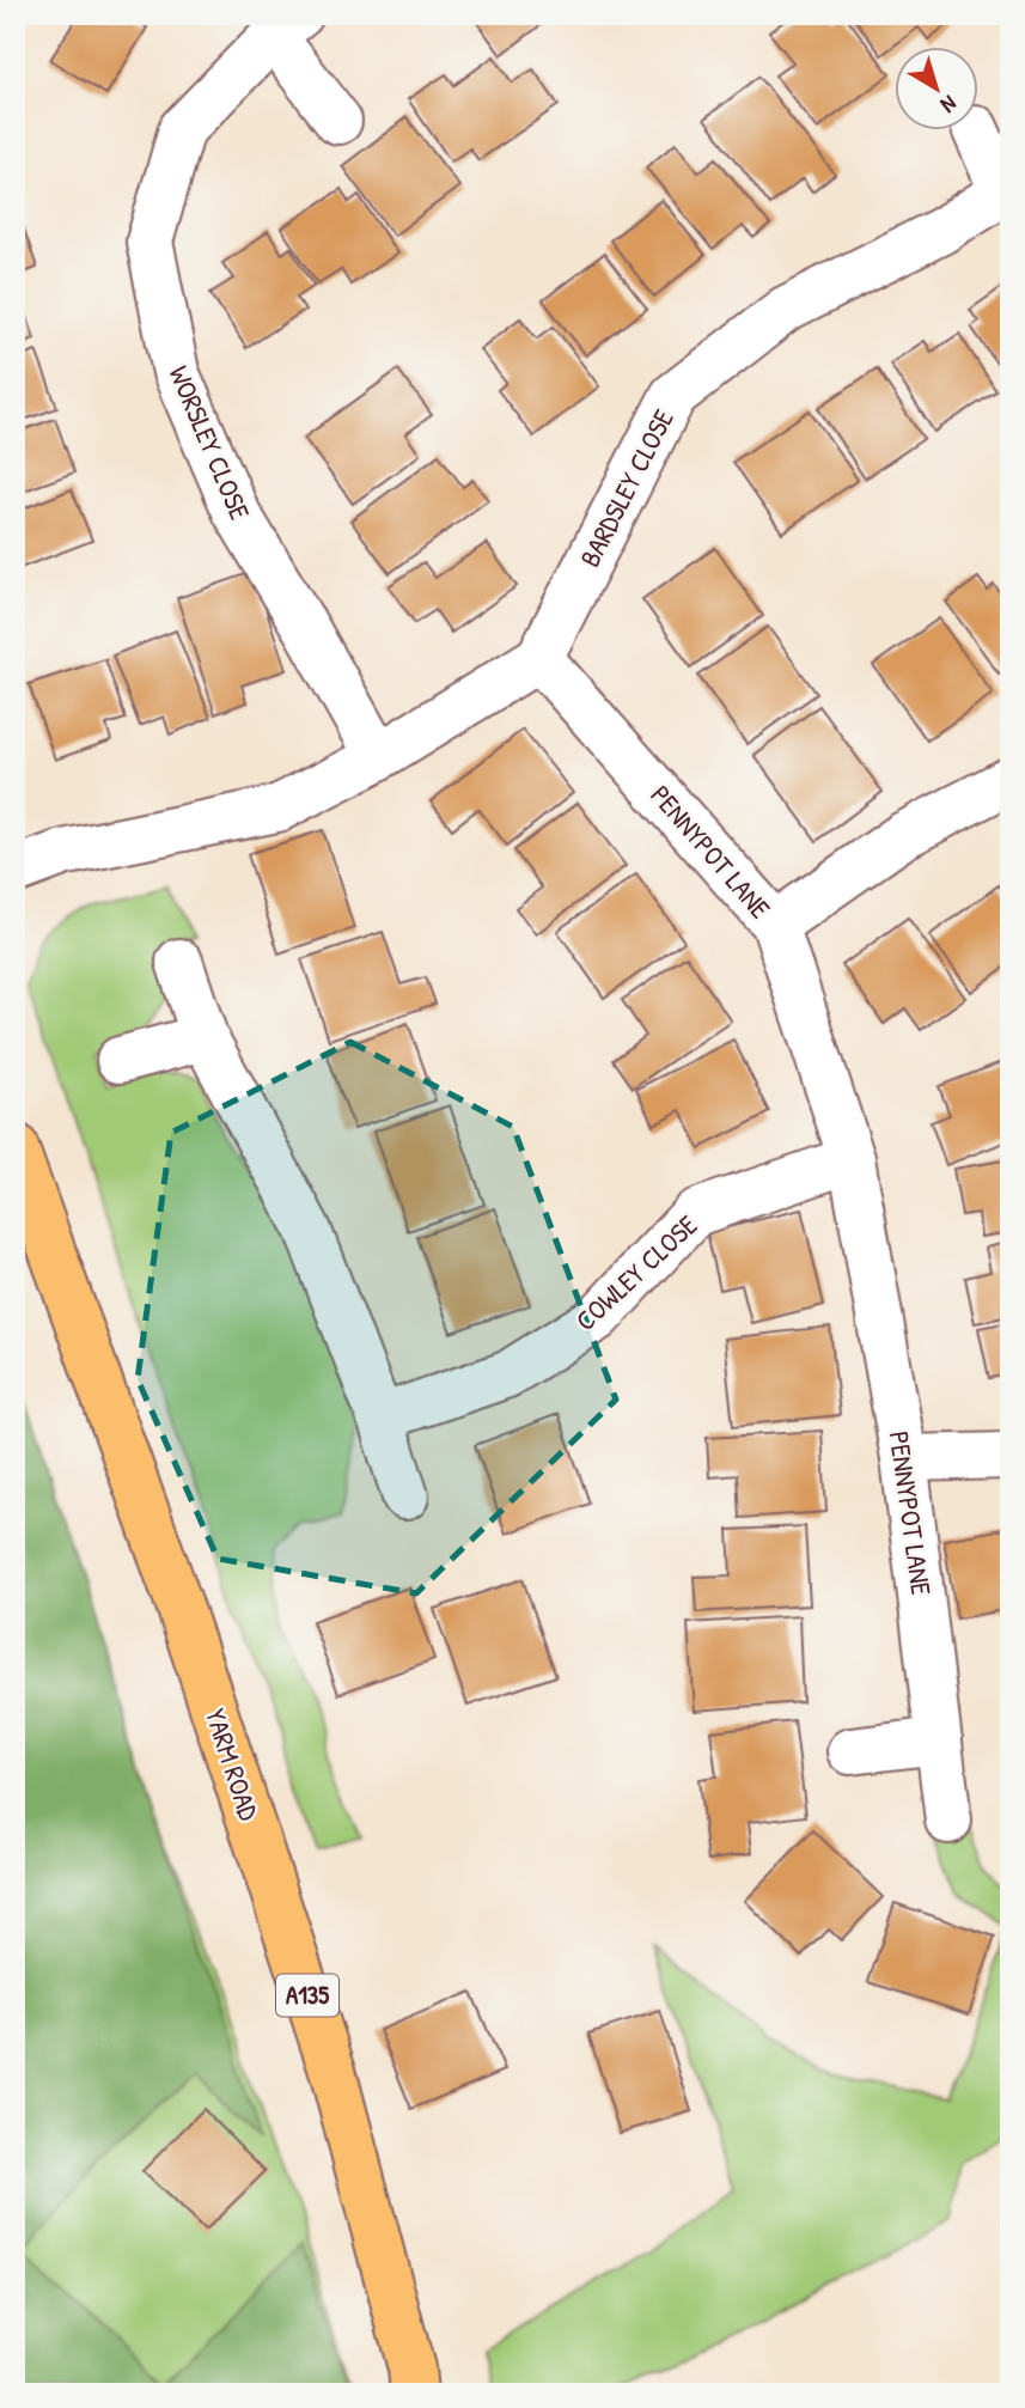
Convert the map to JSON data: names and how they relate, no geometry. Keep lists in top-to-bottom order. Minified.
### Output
{"streets":{"main road":["YARM ROAD","A135"],"street":["WORSLEY CLOSE","BARDSLEY CLOSE","PENNYPOT LANE","COWLEY CLOSE"]},"crossings":[["BARDSLEY CLOSE","PENNYPOT LANE"],["PENNYPOT LANE","COWLEY CLOSE"]],"north":"bottom right"}
